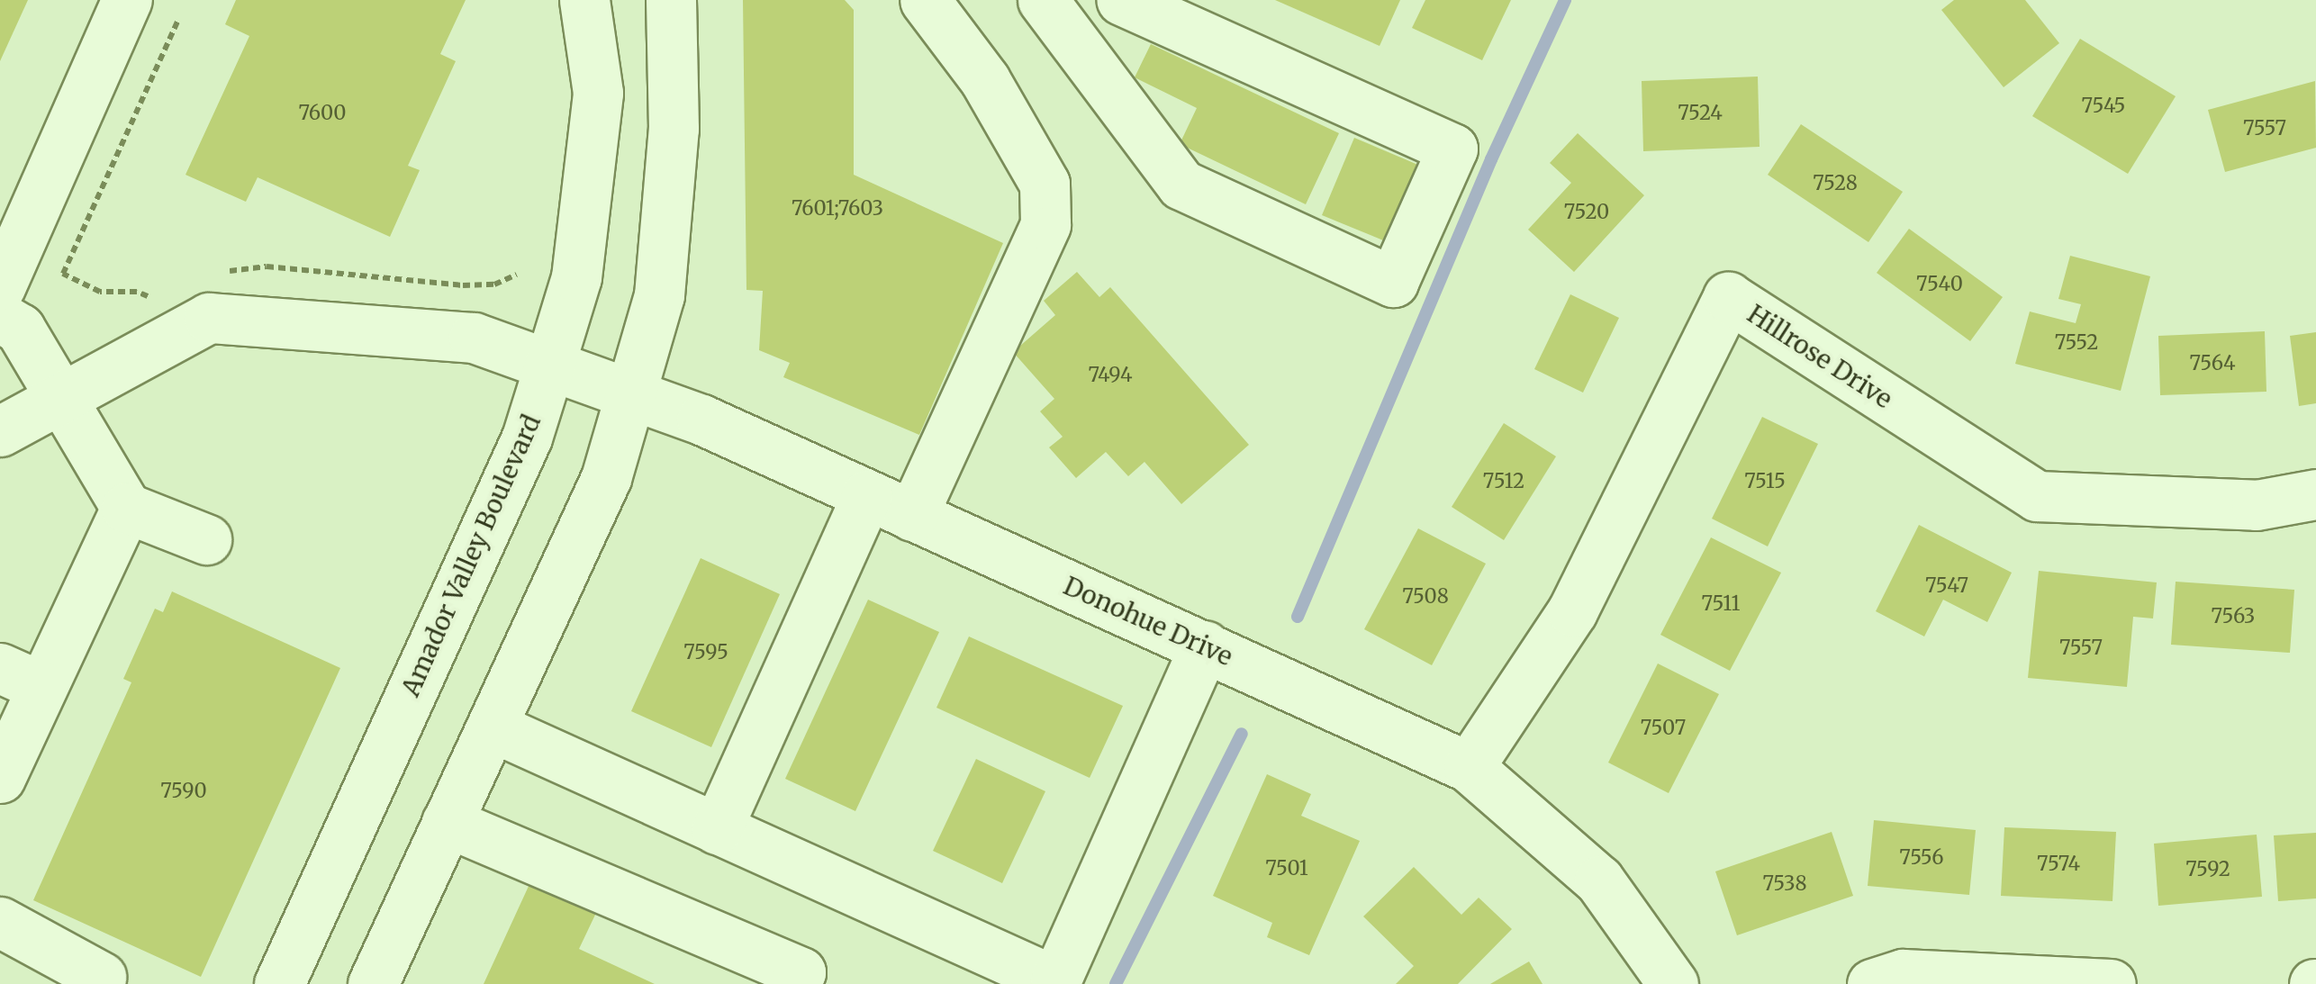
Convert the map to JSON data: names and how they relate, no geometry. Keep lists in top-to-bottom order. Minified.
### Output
{"streets":{"street":["Hillrose Drive","Amador Valley Boulevard","Donohue Drive"]},"crossings":[["Hillrose Drive","Donohue Drive"],["Amador Valley Boulevard","Donohue Drive"]],"house_numbers":["7545","7600","7524","7557","7528","7601;7603","7520","7540","7552","7564","7494","7512","7515","7547","7508","7511","7563","7557","7595","7507","7590","7556","7574","7501","7592","7538"]}
